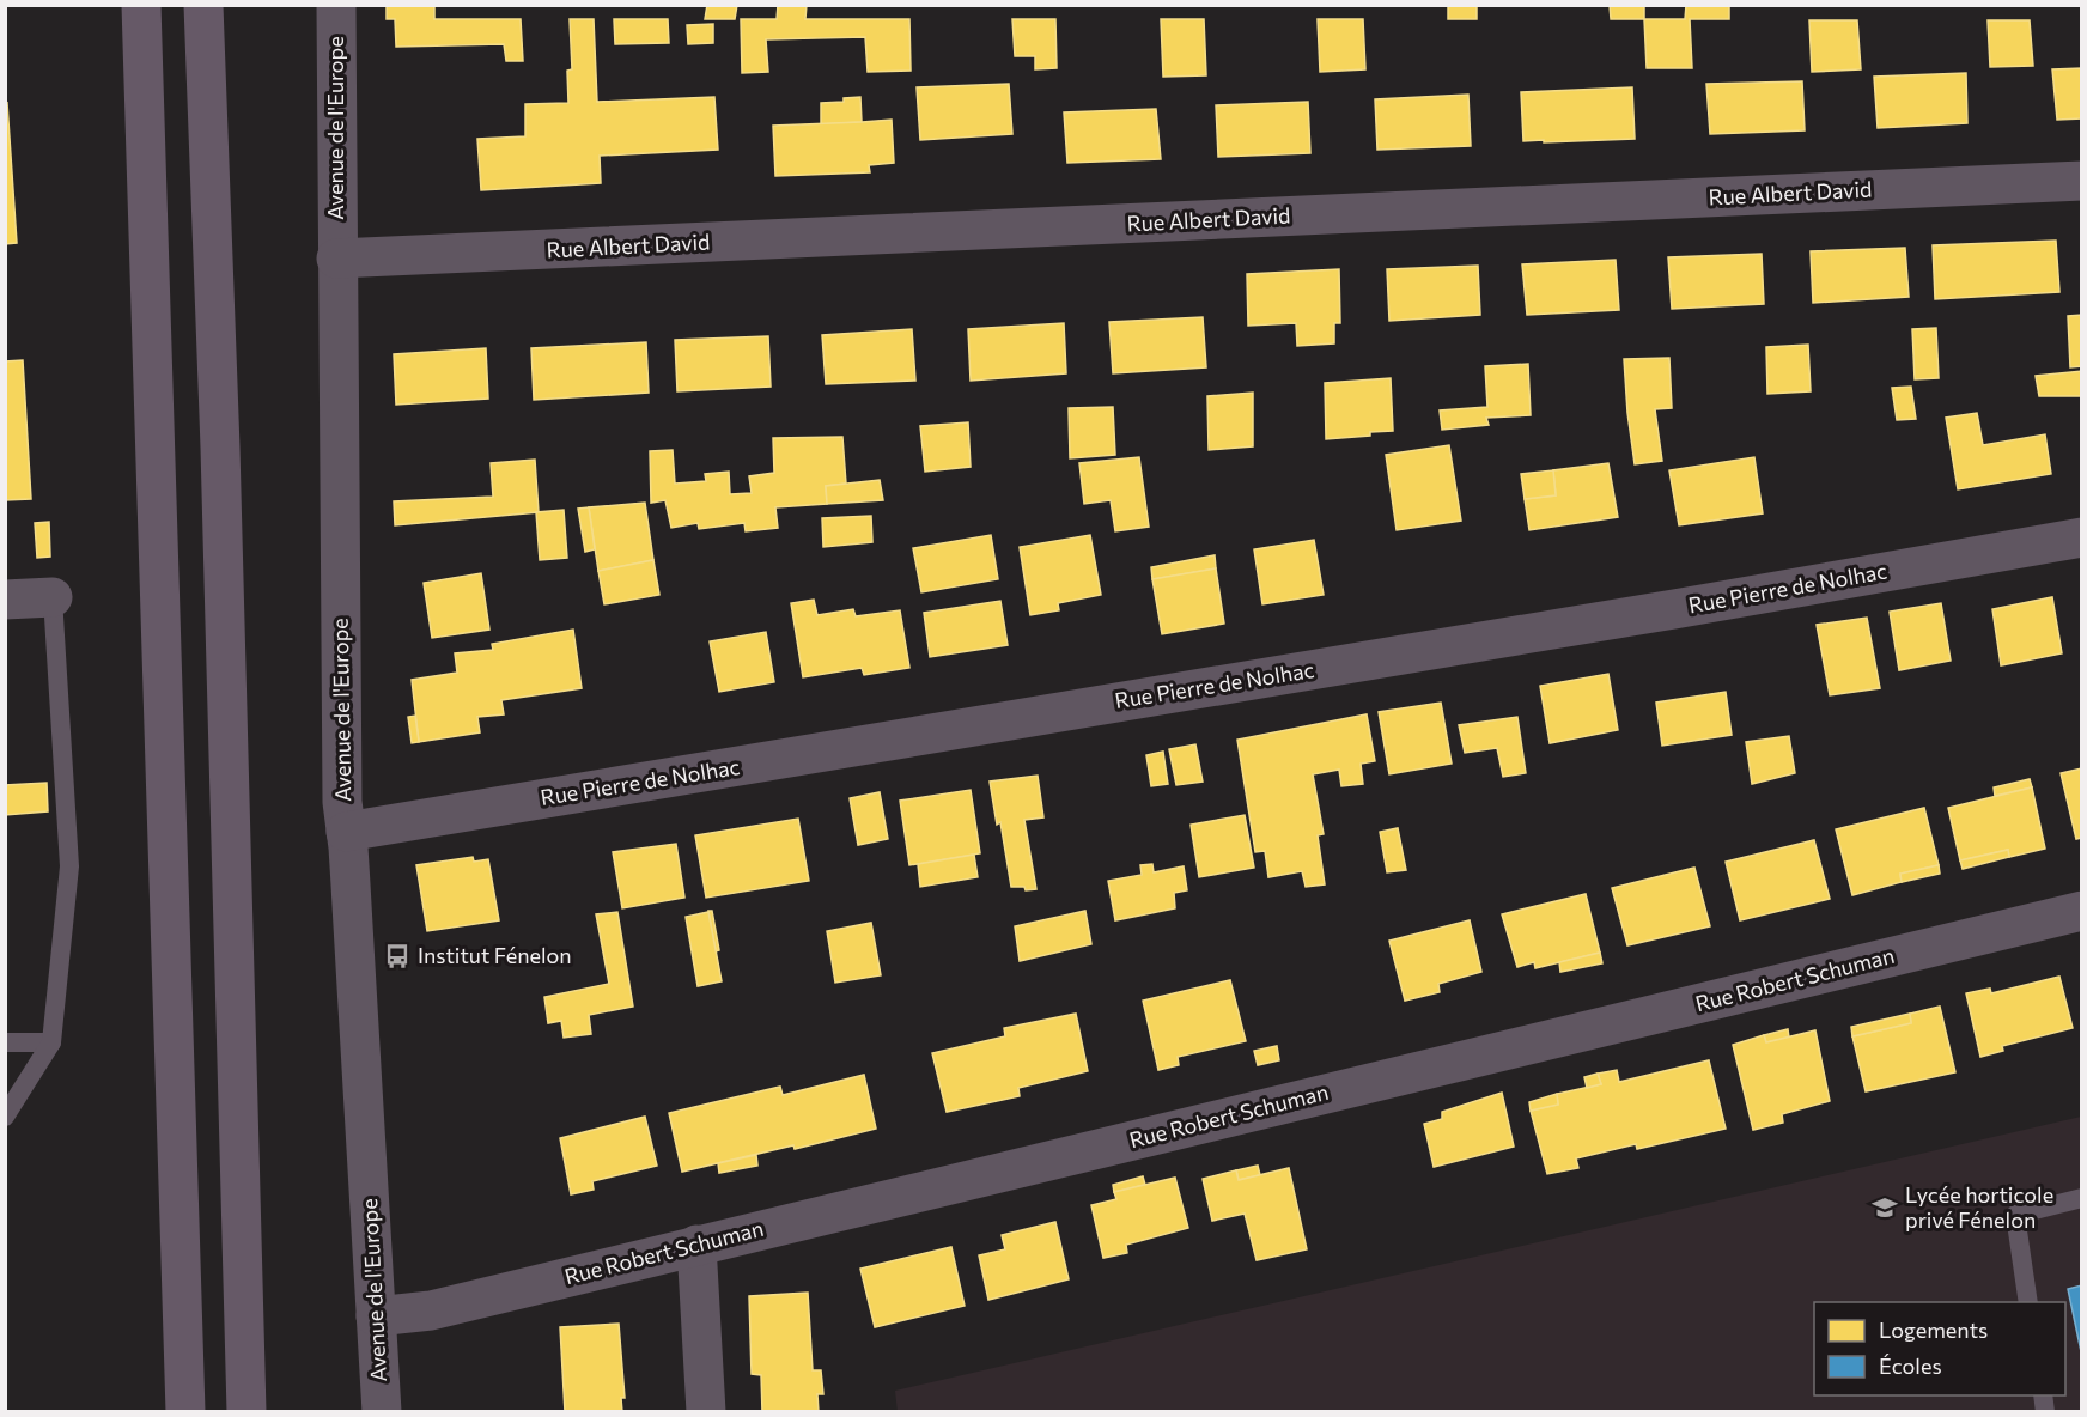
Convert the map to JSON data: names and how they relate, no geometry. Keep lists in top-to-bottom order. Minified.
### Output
{"streets":{"street":["Avenue de l'Europe","Rue Albert David","Rue Pierre de Nolhac","Rue Robert Schuman"]},"crossings":[["Avenue de l'Europe","Rue Albert David"],["Avenue de l'Europe","Rue Pierre de Nolhac"],["Avenue de l'Europe","Rue Robert Schuman"]],"places":{"bus stop":["Institut Fénelon"],"school or university":["Lycée horticole privé Fénelon"]},"legend":["Logements","Écoles"]}
